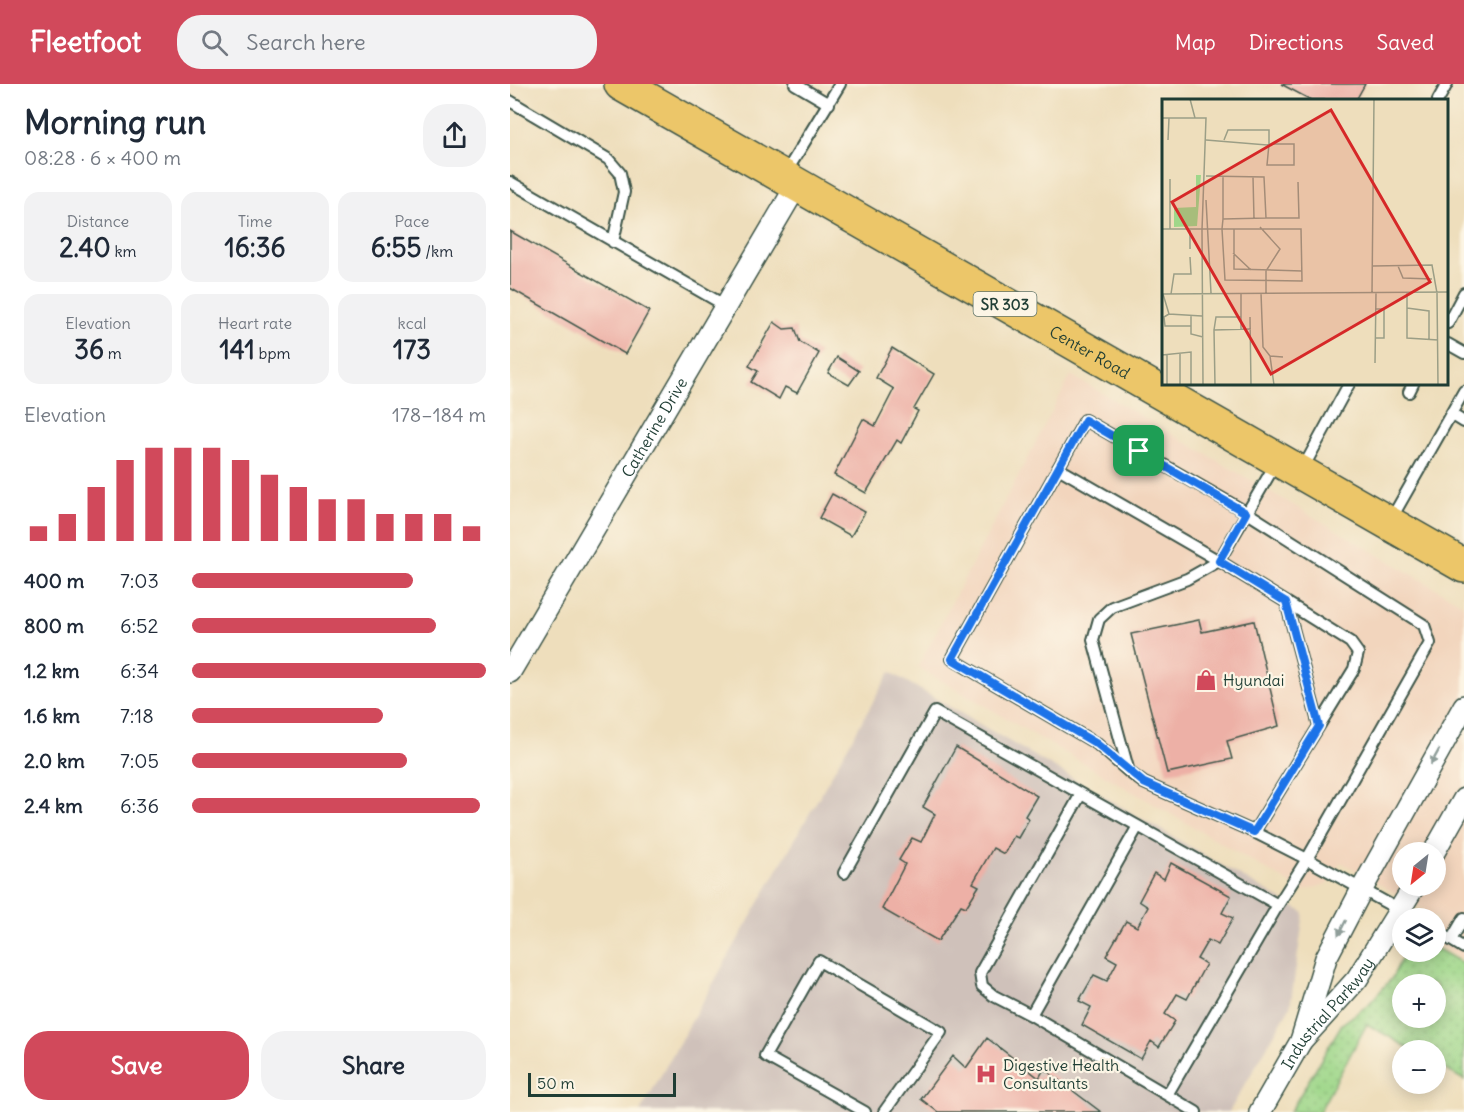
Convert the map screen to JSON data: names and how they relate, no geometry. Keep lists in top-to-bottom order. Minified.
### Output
{"streets":{"main road":["SR 303","Center Road"],"street":["Catherine Drive","Industrial Parkway"]},"crossings":[["Center Road","Catherine Drive"]],"places":{"shop":["Hyundai"],"hospital":["Digestive Health Consultants"]},"scale_bar":"50 m","north":"bottom left","page":{"header":"Fleetfoot","search":"Search here","nav":["Map","Directions","Saved"],"heading":["Morning run","08:28 · 6 × 400 m"],"stats":[["Distance","2.40 km"],["Time","16:36"],["Pace","6:55 /km"],["Elevation","36 m"],["Heart rate","141 bpm"],["kcal","173"]],"chart":["Elevation","178–184 m"],"list":[{"name":"400 m","note":"7:03"},{"name":"800 m","note":"6:52"},{"name":"1.2 km","note":"6:34"},{"name":"1.6 km","note":"7:18"},{"name":"2.0 km","note":"7:05"},{"name":"2.4 km","note":"6:36"}],"map_buttons":["+","−"],"buttons":["Save","Share"],"scale":"50 m"}}
